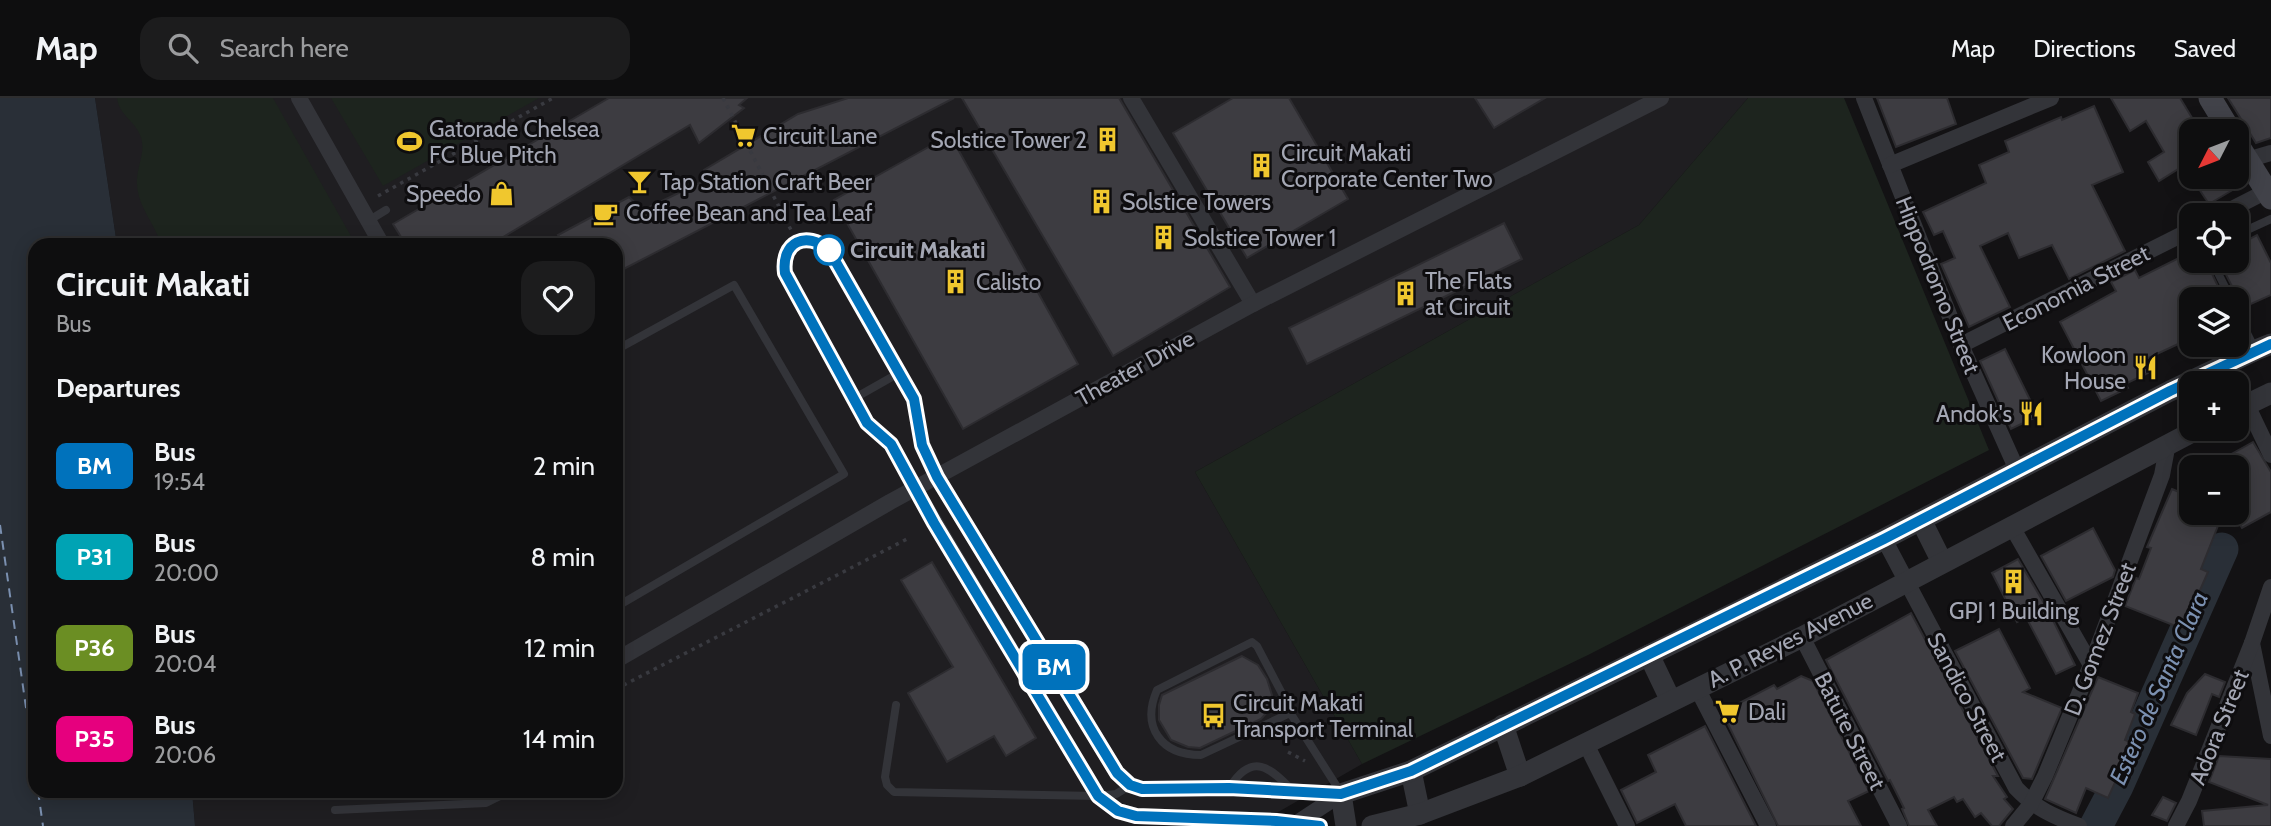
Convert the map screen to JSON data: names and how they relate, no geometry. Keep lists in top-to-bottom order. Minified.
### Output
{"streets":{"street":["Hippodromo Street","Economia Street","Theater Drive","D. Gomez Street","A. P. Reyes Avenue","Sandico Street","Adora Street","Batute Street"]},"crossings":[["Hippodromo Street","Economia Street"],["Hippodromo Street","A. P. Reyes Avenue"],["D. Gomez Street","A. P. Reyes Avenue"],["D. Gomez Street","Sandico Street"],["A. P. Reyes Avenue","Sandico Street"],["A. P. Reyes Avenue","Batute Street"]],"water":["Estero de Santa Clara"],"places":{"supermarket":["Circuit Lane","Dali"],"building":["Solstice Tower 2","Circuit Makati Corporate Center Two","Solstice Towers","Solstice Tower 1","Calisto","The Flats at Circuit","GPJ 1 Building"],"sports":["Gatorade Chelsea FC Blue Pitch"],"bar":["Tap Station Craft Beer"],"shop":["Speedo"],"cafe":["Coffee Bean and Tea Leaf"],"other":["Circuit Makati"],"restaurant":["Kowloon House","Andok's"],"bus stop":["Circuit Makati Transport Terminal"]},"lines":["bus line BM"],"north":"bottom left","page":{"header":"Map","search":"Search here","nav":["Map","Directions","Saved"],"on_map":"BM","map_buttons":["+","−"],"heading":[["Circuit Makati","Bus"],"Departures"],"list":[{"mark":"BM","name":"Bus","note":"19:54","value":"2 min"},{"mark":"P31","name":"Bus","note":"20:00","value":"8 min"},{"mark":"P36","name":"Bus","note":"20:04","value":"12 min"},{"mark":"P35","name":"Bus","note":"20:06","value":"14 min"}]}}
